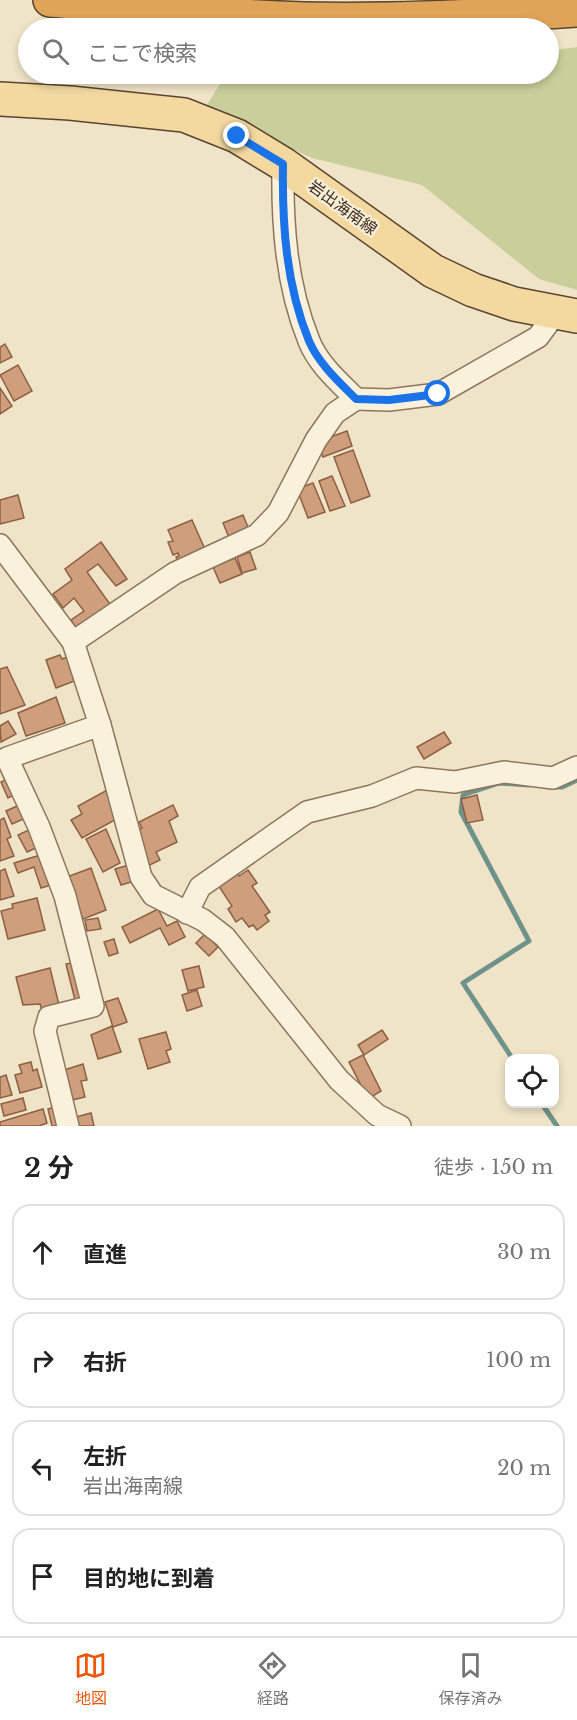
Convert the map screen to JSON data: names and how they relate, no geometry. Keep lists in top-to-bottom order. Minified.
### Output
{"streets":{"main road":["岩出海南線"]},"page":{"search":"ここで検索","heading":["2 分","徒歩 · 150 m"],"list":[["直進","30 m"],["右折","100 m"],["左折","岩出海南線","20 m"],"目的地に到着"],"nav":["地図","経路","保存済み"]}}
